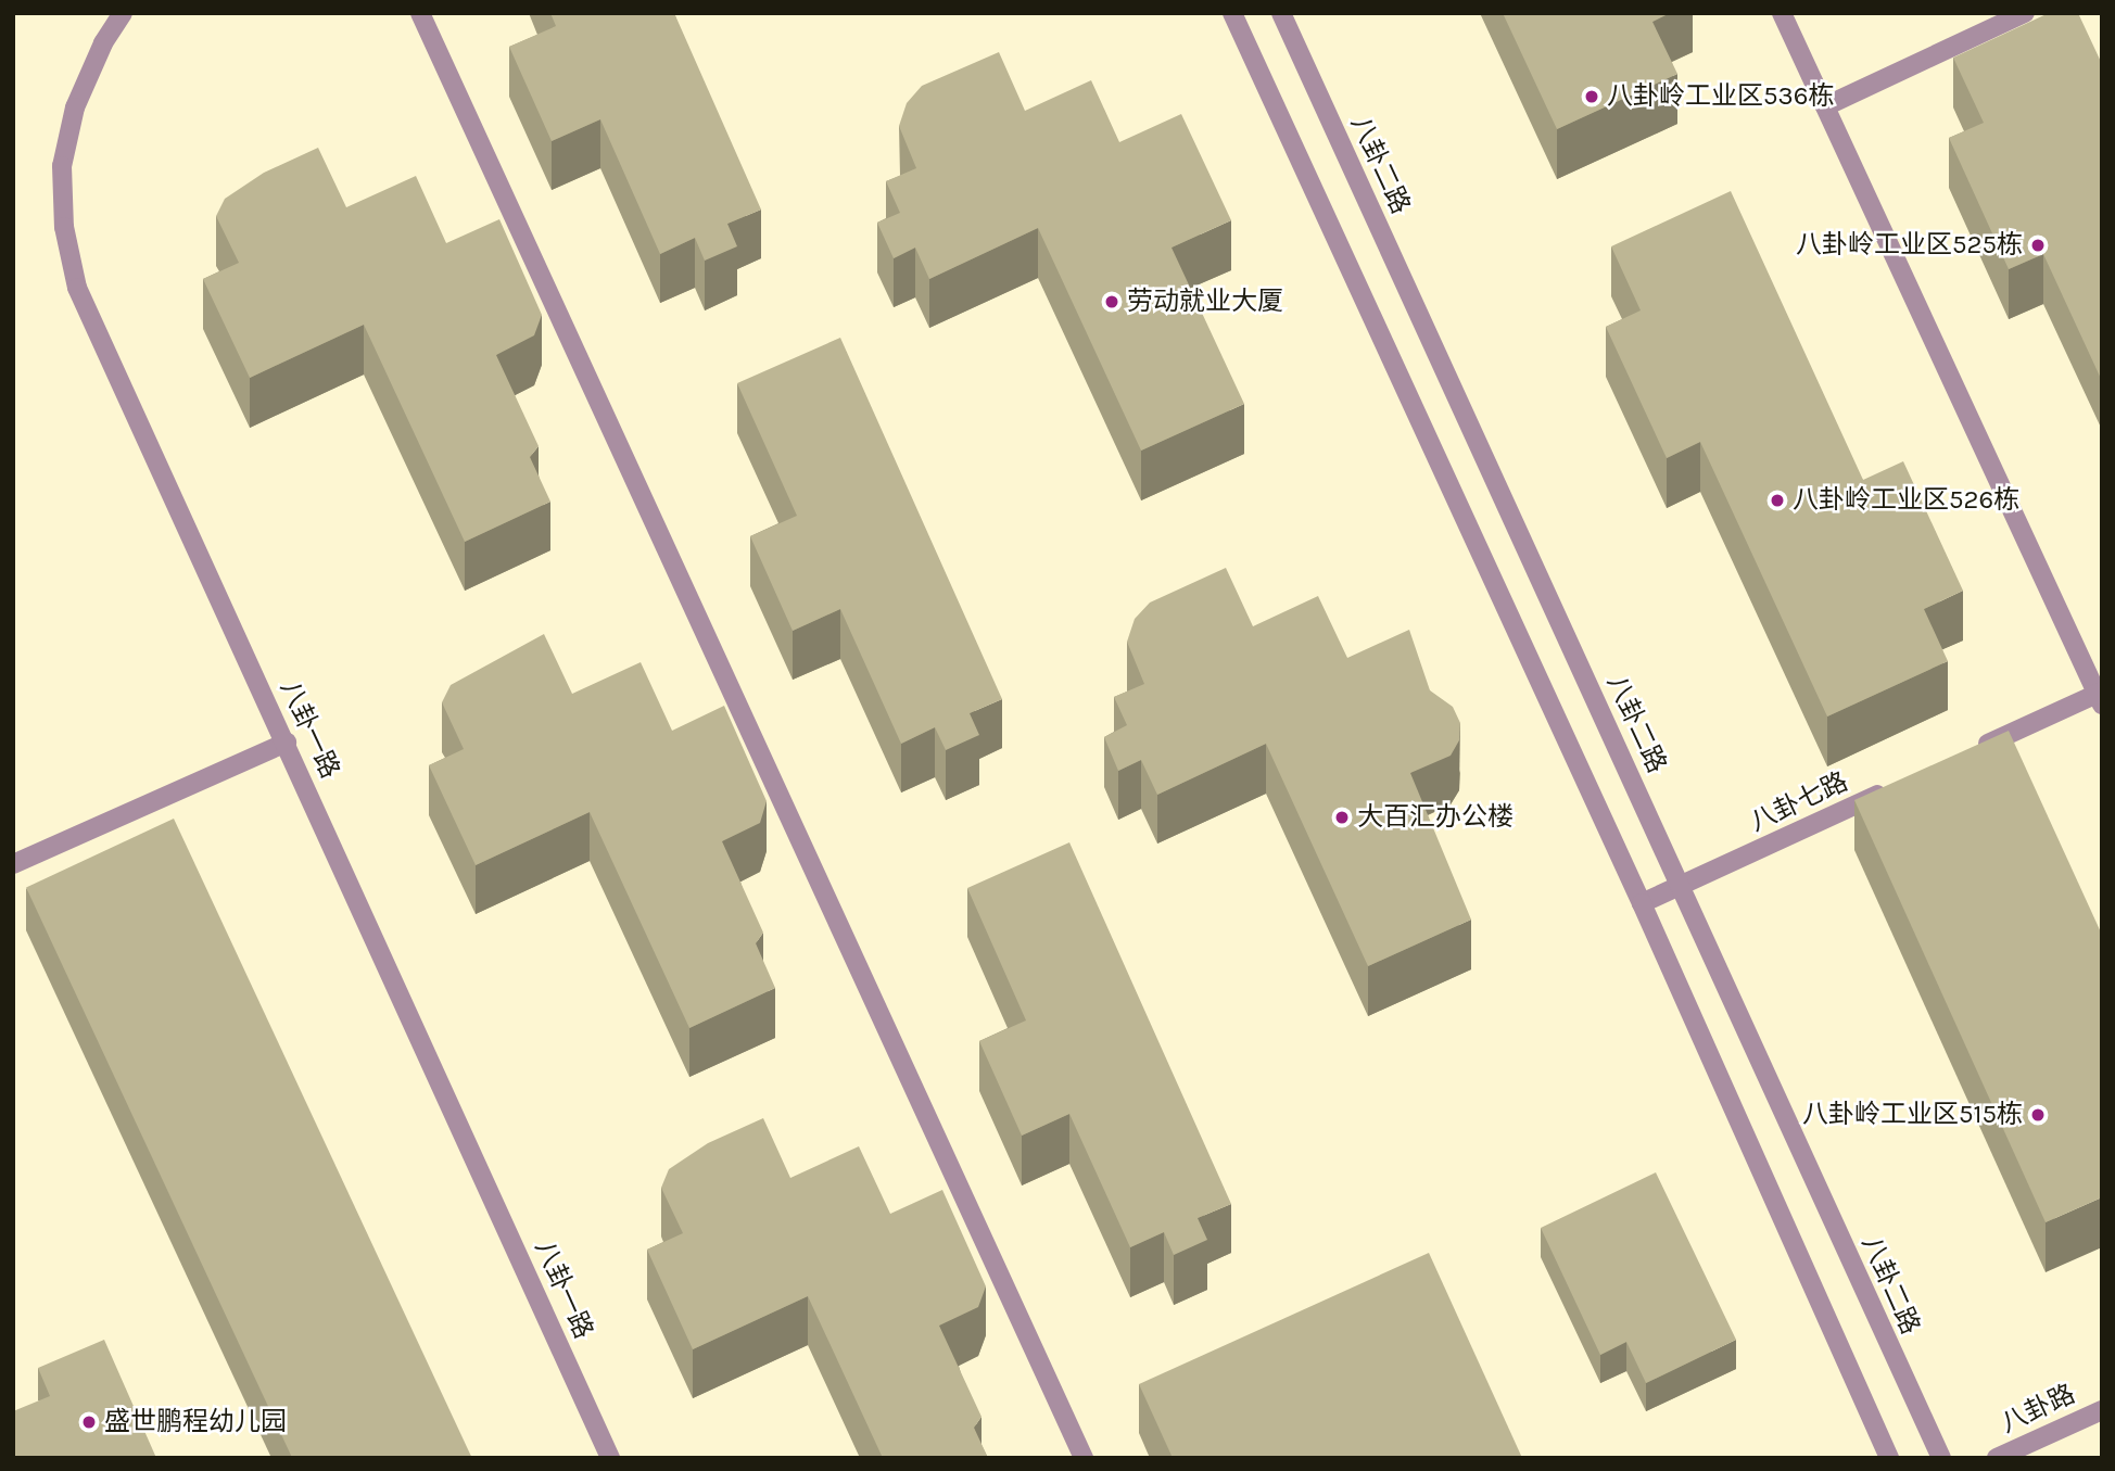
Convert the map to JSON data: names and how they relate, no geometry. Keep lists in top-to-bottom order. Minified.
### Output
{"streets":{"street":["八卦二路","八卦一路","八卦七路","八卦路"]},"crossings":[["八卦二路","八卦七路"]],"places":["八卦岭工业区536栋","八卦岭工业区525栋","劳动就业大厦","八卦岭工业区526栋","大百汇办公楼","八卦岭工业区515栋","盛世鹏程幼儿园"]}
